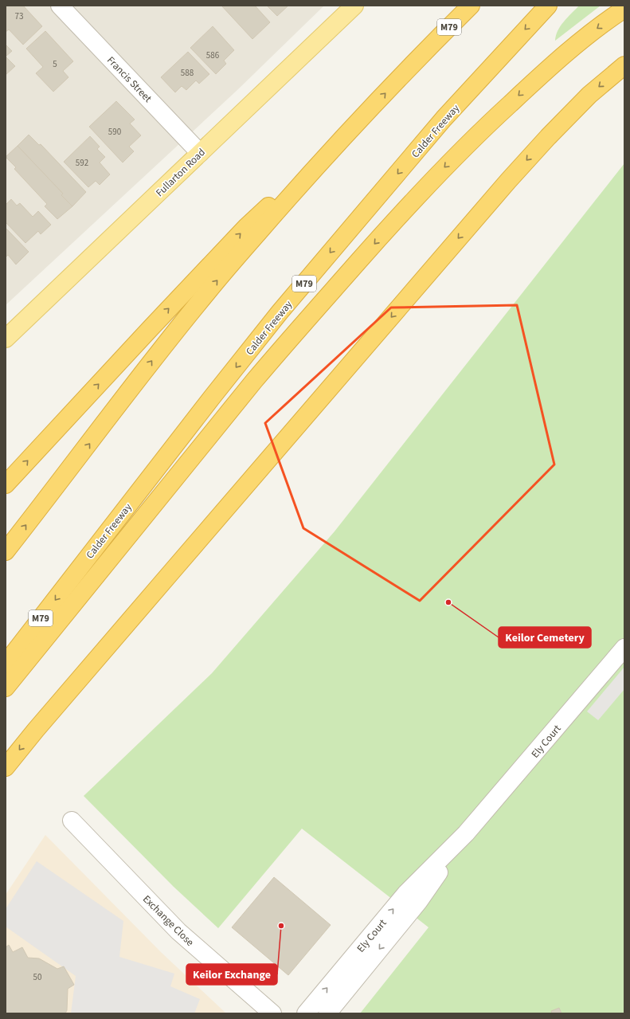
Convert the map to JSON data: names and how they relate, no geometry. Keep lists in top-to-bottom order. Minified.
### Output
{"streets":{"highway":["M79","Calder Freeway"],"main road":["Fullarton Road"],"street":["Francis Street","Ely Court","Exchange Close"]},"crossings":[["Francis Street","Fullarton Road"]],"places":["Keilor Cemetery","Keilor Exchange"],"house_numbers":["73","586","5","588","590","592","50"]}
